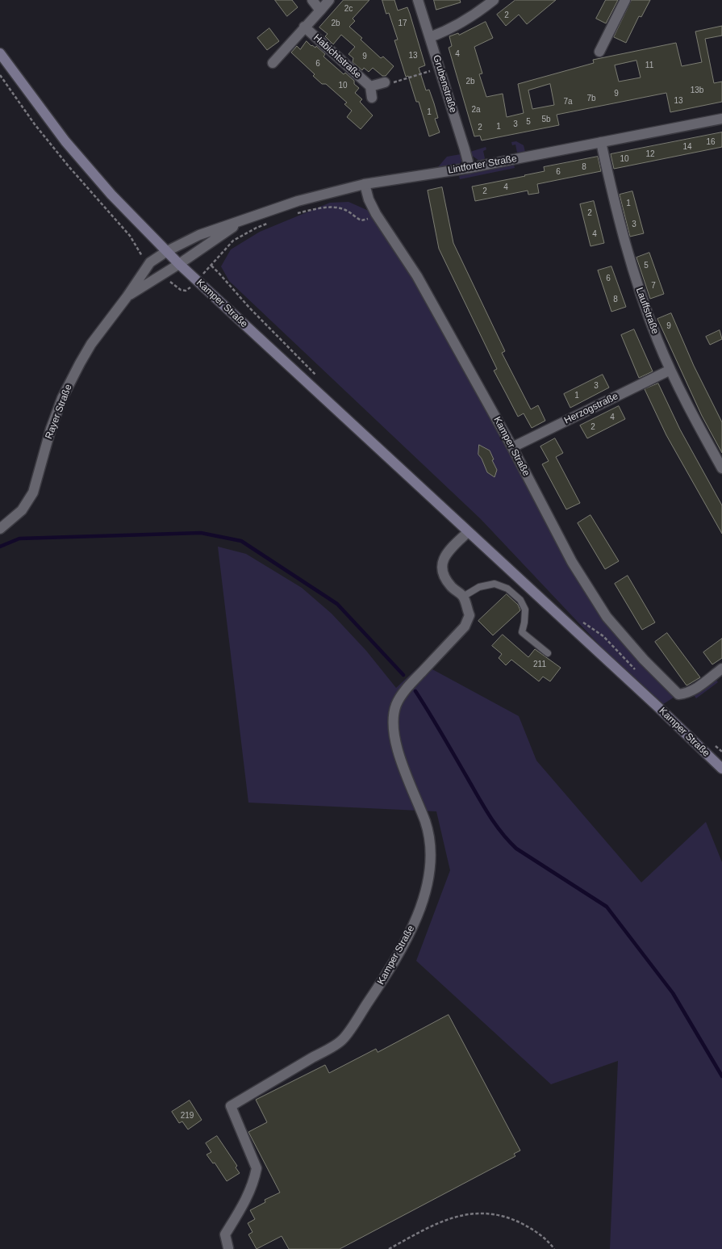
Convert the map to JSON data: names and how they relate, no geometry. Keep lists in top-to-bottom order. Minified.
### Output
{"streets":{"main road":["Kamper Straße"],"street":["Habichtstraße","Grubenstraße","Lintforter Straße","Lauffstraße","Herzogstraße","Rayer Straße"]},"crossings":[["Grubenstraße","Lintforter Straße"],["Lintforter Straße","Kamper Straße"],["Lintforter Straße","Lauffstraße"],["Lintforter Straße","Rayer Straße"],["Kamper Straße","Herzogstraße"],["Kamper Straße","Rayer Straße"],["Lauffstraße","Herzogstraße"]],"house_numbers":["2c","2","2b","17","4","13","9","6","11","2b","10","13b","9","7b","13","7a","2a","1","5b","5","3","1","2","16","14","12","10","8","6","4","2","1","2","3","4","5","6","7","8","9","3","1","4","2","211","219"]}
